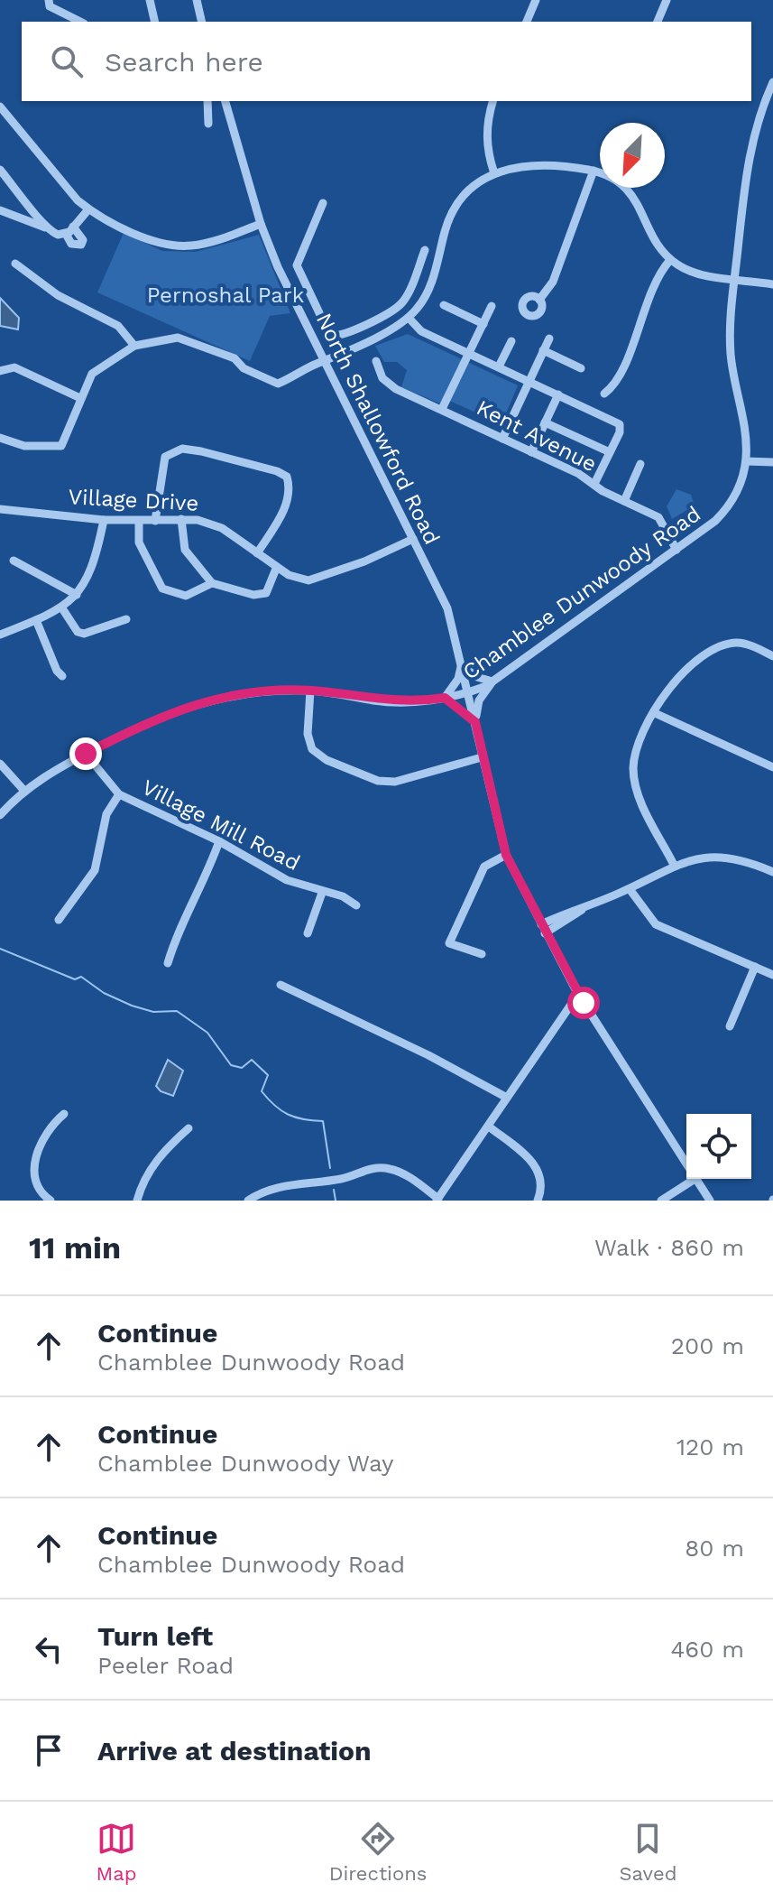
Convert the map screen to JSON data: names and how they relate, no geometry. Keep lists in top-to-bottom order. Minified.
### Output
{"streets":{"street":["North Shallowford Road","Kent Avenue","Village Drive","Chamblee Dunwoody Road","Village Mill Road"]},"crossings":[["North Shallowford Road","Village Drive"],["North Shallowford Road","Chamblee Dunwoody Road"],["Kent Avenue","Chamblee Dunwoody Road"]],"parks":["Pernoshal Park"],"north":"bottom left","page":{"search":"Search here","heading":["11 min","Walk · 860 m"],"list":[["Continue","Chamblee Dunwoody Road","200 m"],["Continue","Chamblee Dunwoody Way","120 m"],["Continue","Chamblee Dunwoody Road","80 m"],["Turn left","Peeler Road","460 m"],"Arrive at destination"],"nav":["Map","Directions","Saved"]}}
